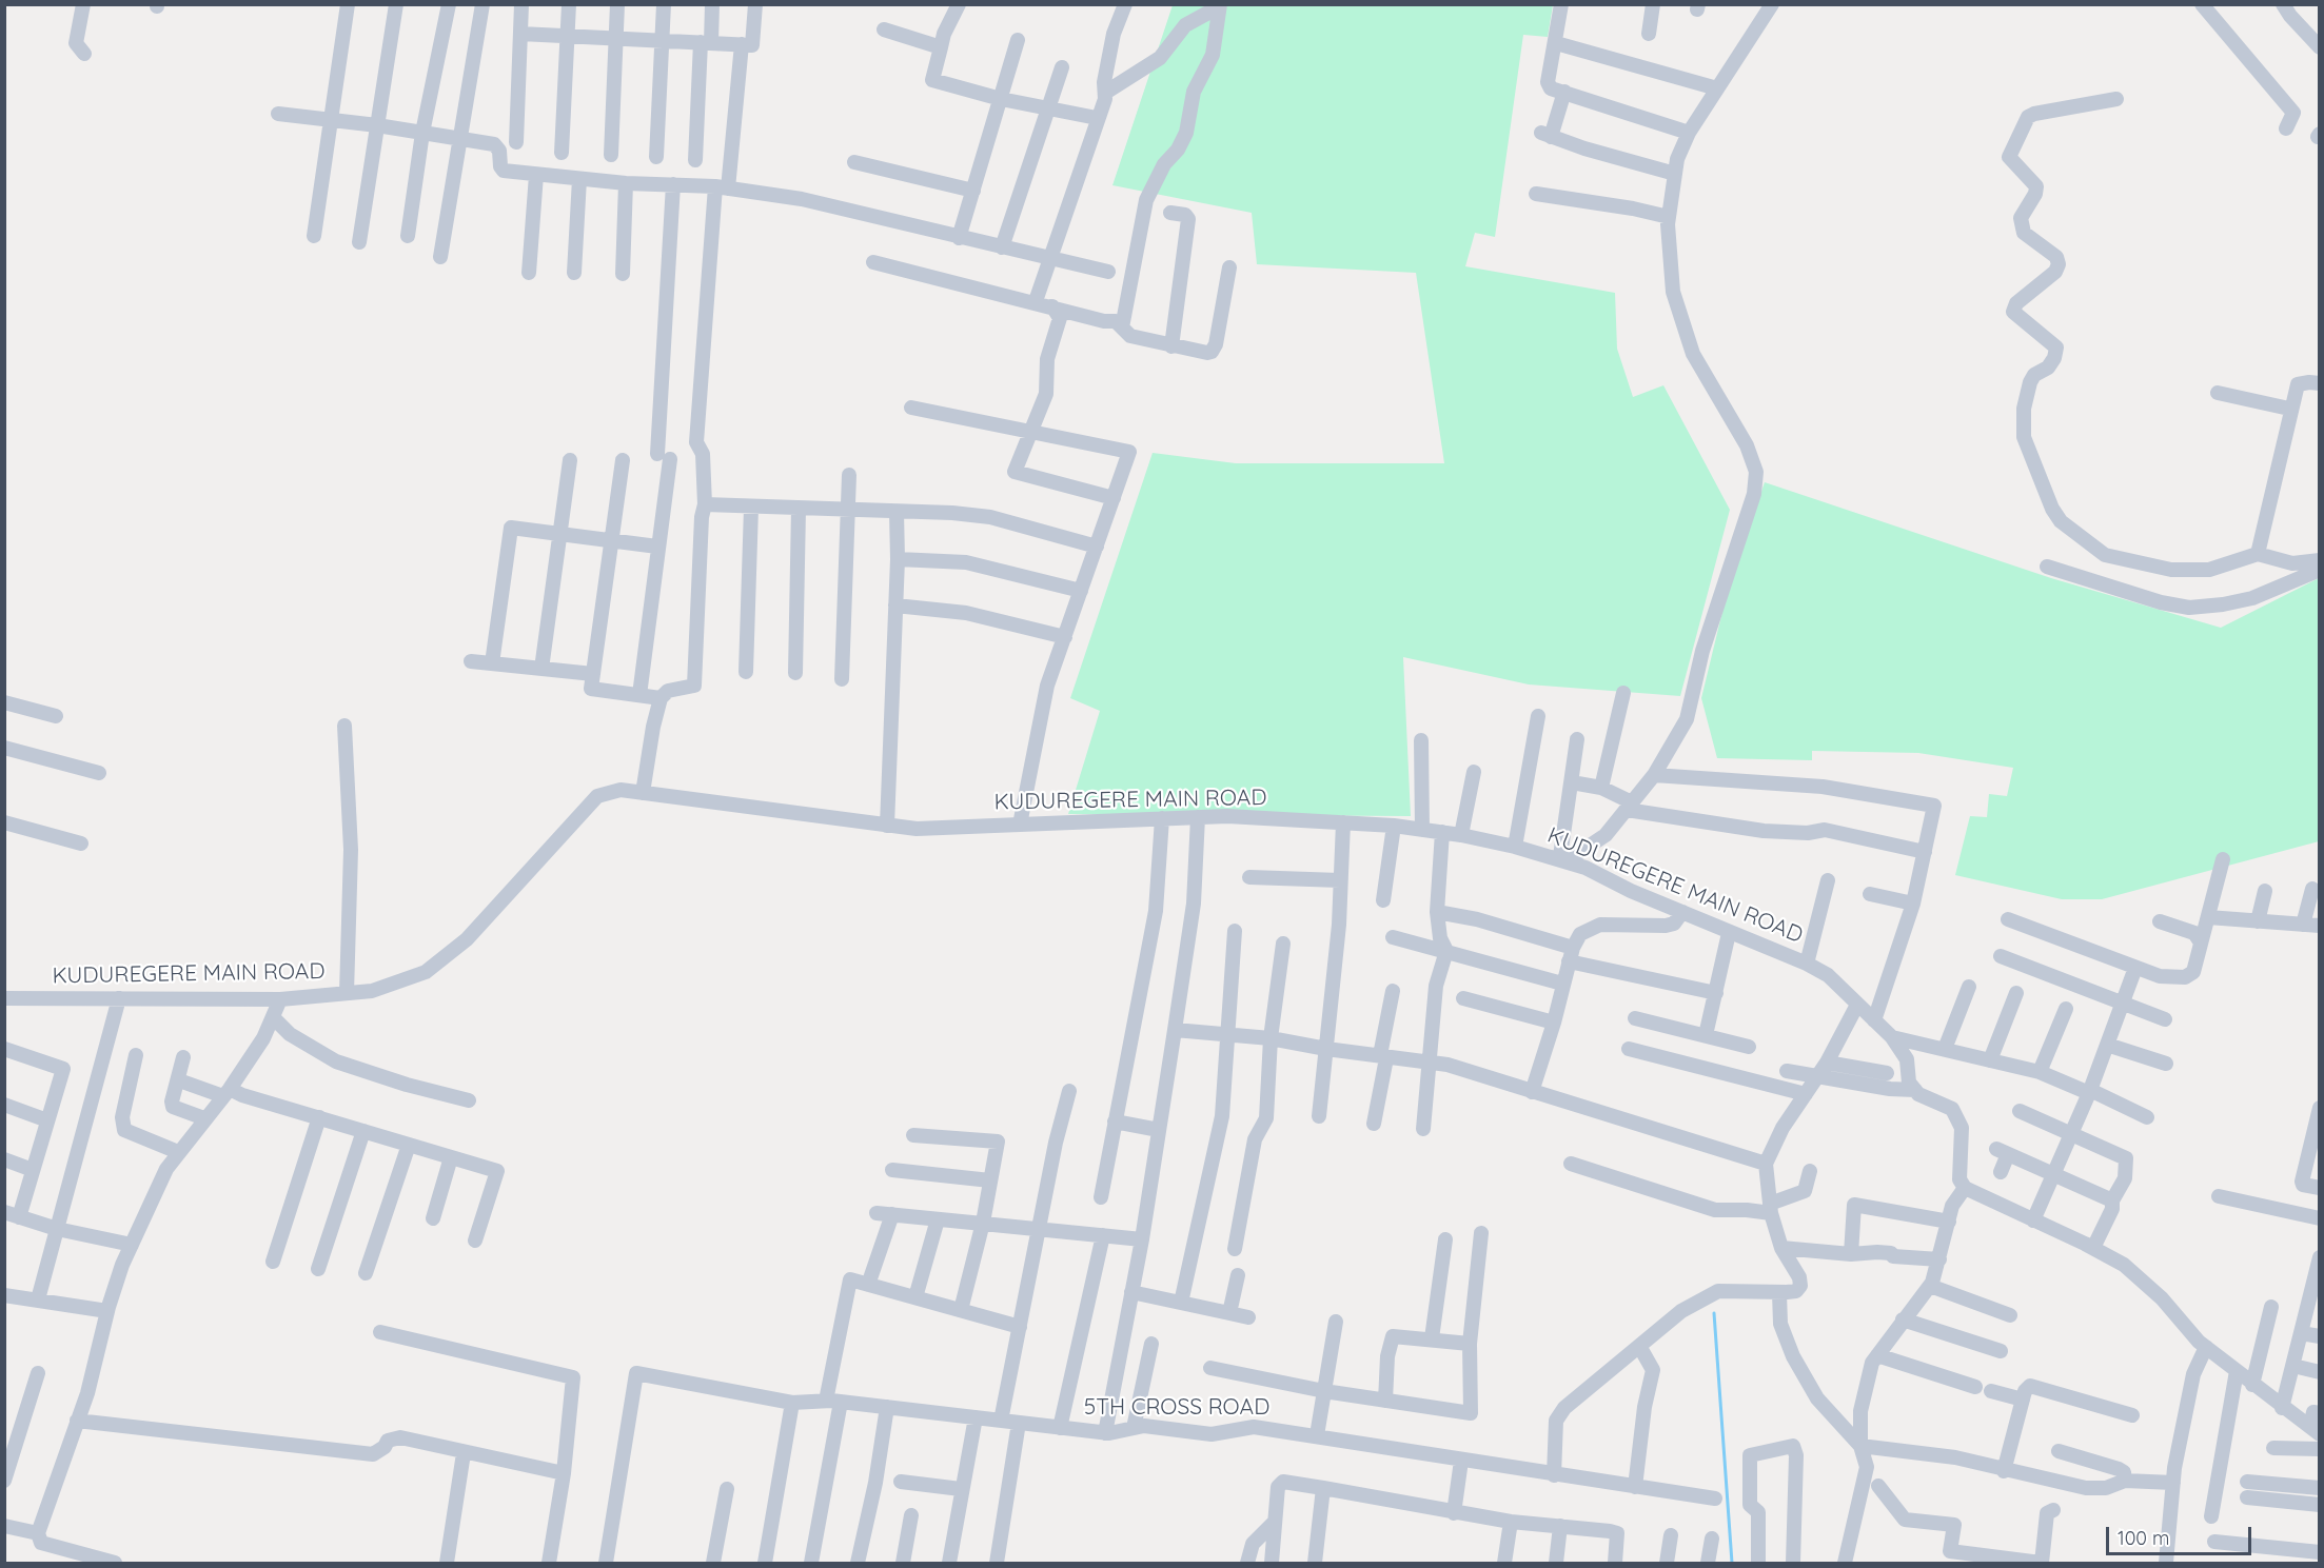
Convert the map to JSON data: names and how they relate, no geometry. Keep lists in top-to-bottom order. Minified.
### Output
{"streets":{"street":["KUDUREGERE MAIN ROAD","5TH CROSS ROAD"]},"scale_bar":"100 m"}
